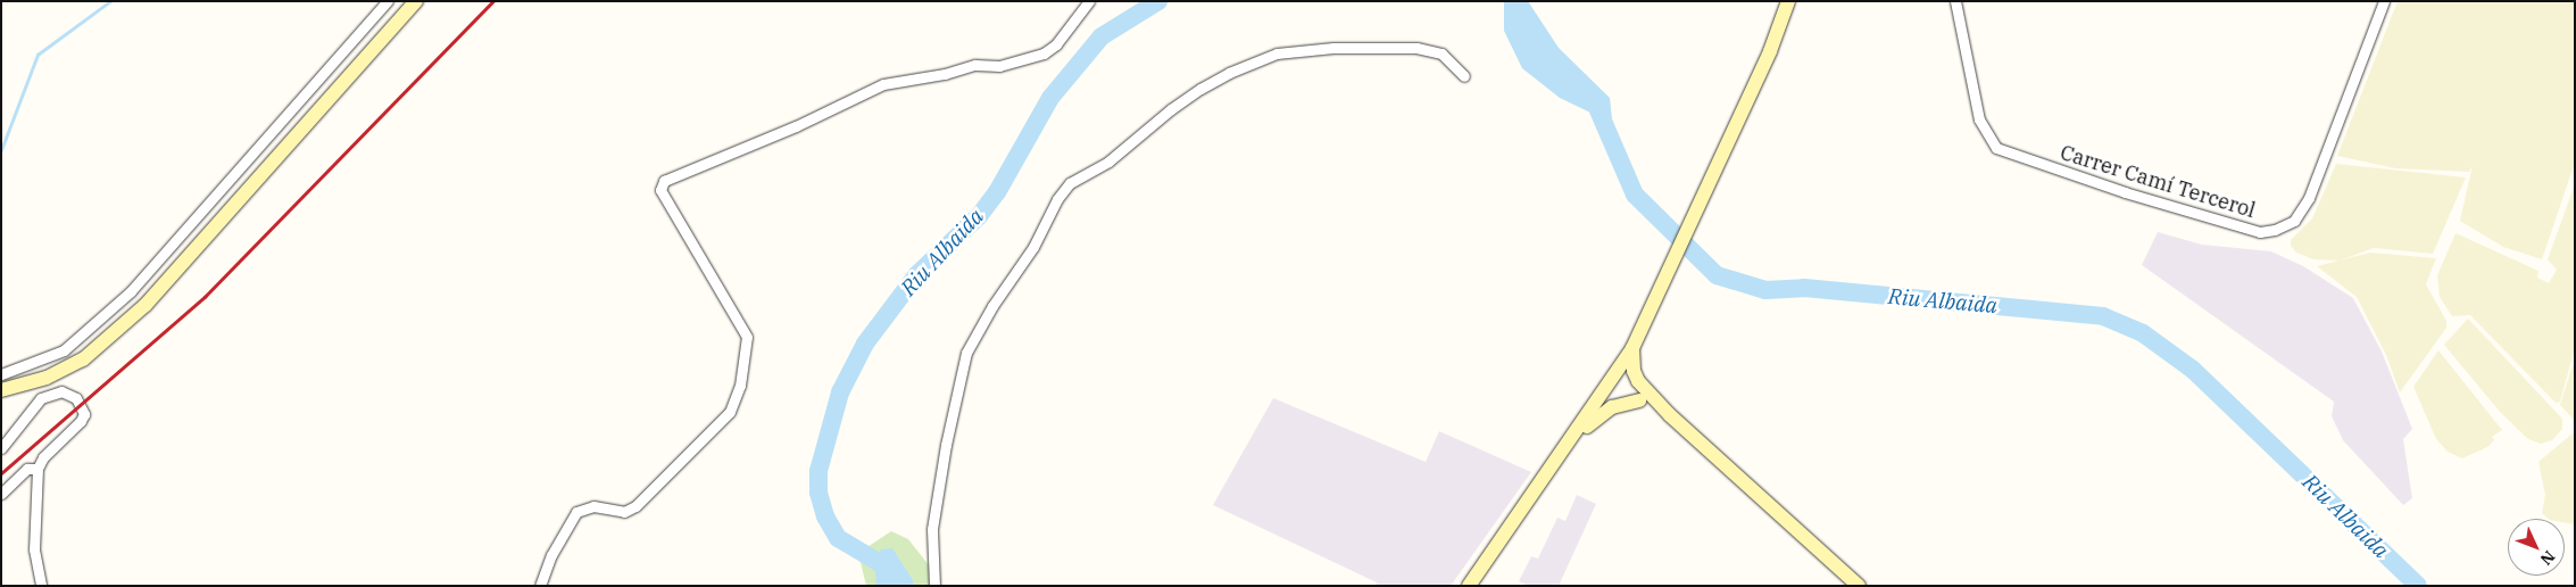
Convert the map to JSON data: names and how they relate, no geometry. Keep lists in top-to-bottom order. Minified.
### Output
{"streets":{"street":["Carrer Camí Tercerol"]},"water":["Riu Albaida"],"north":"bottom right"}
